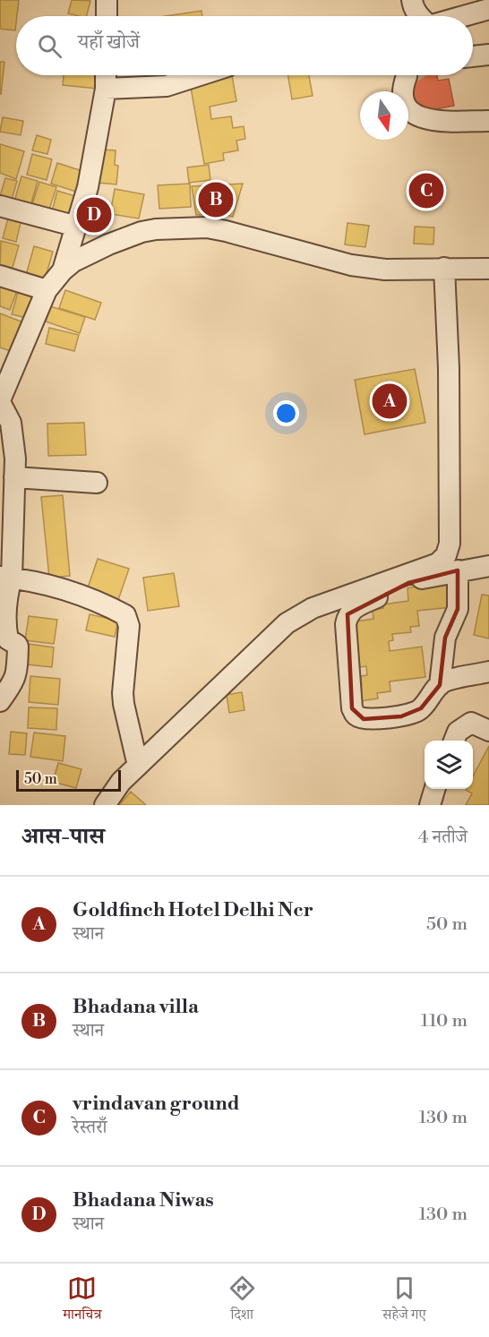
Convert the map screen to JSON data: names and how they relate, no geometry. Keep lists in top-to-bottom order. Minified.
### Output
{"scale_bar":"50 m","north":"bottom","page":{"search":"यहाँ खोजें","pins":["C","B","D","A"],"scale":"50 m","heading":["आस-पास","4 नतीजे"],"list":[{"mark":"A","name":"Goldfinch Hotel Delhi Ncr","note":"स्थान","value":"50 m"},{"mark":"B","name":"Bhadana villa","note":"स्थान","value":"110 m"},{"mark":"C","name":"vrindavan ground","note":"रेस्तराँ","value":"130 m"},{"mark":"D","name":"Bhadana Niwas","note":"स्थान","value":"130 m"}],"nav":["मानचित्र","दिशा","सहेजे गए"]}}
